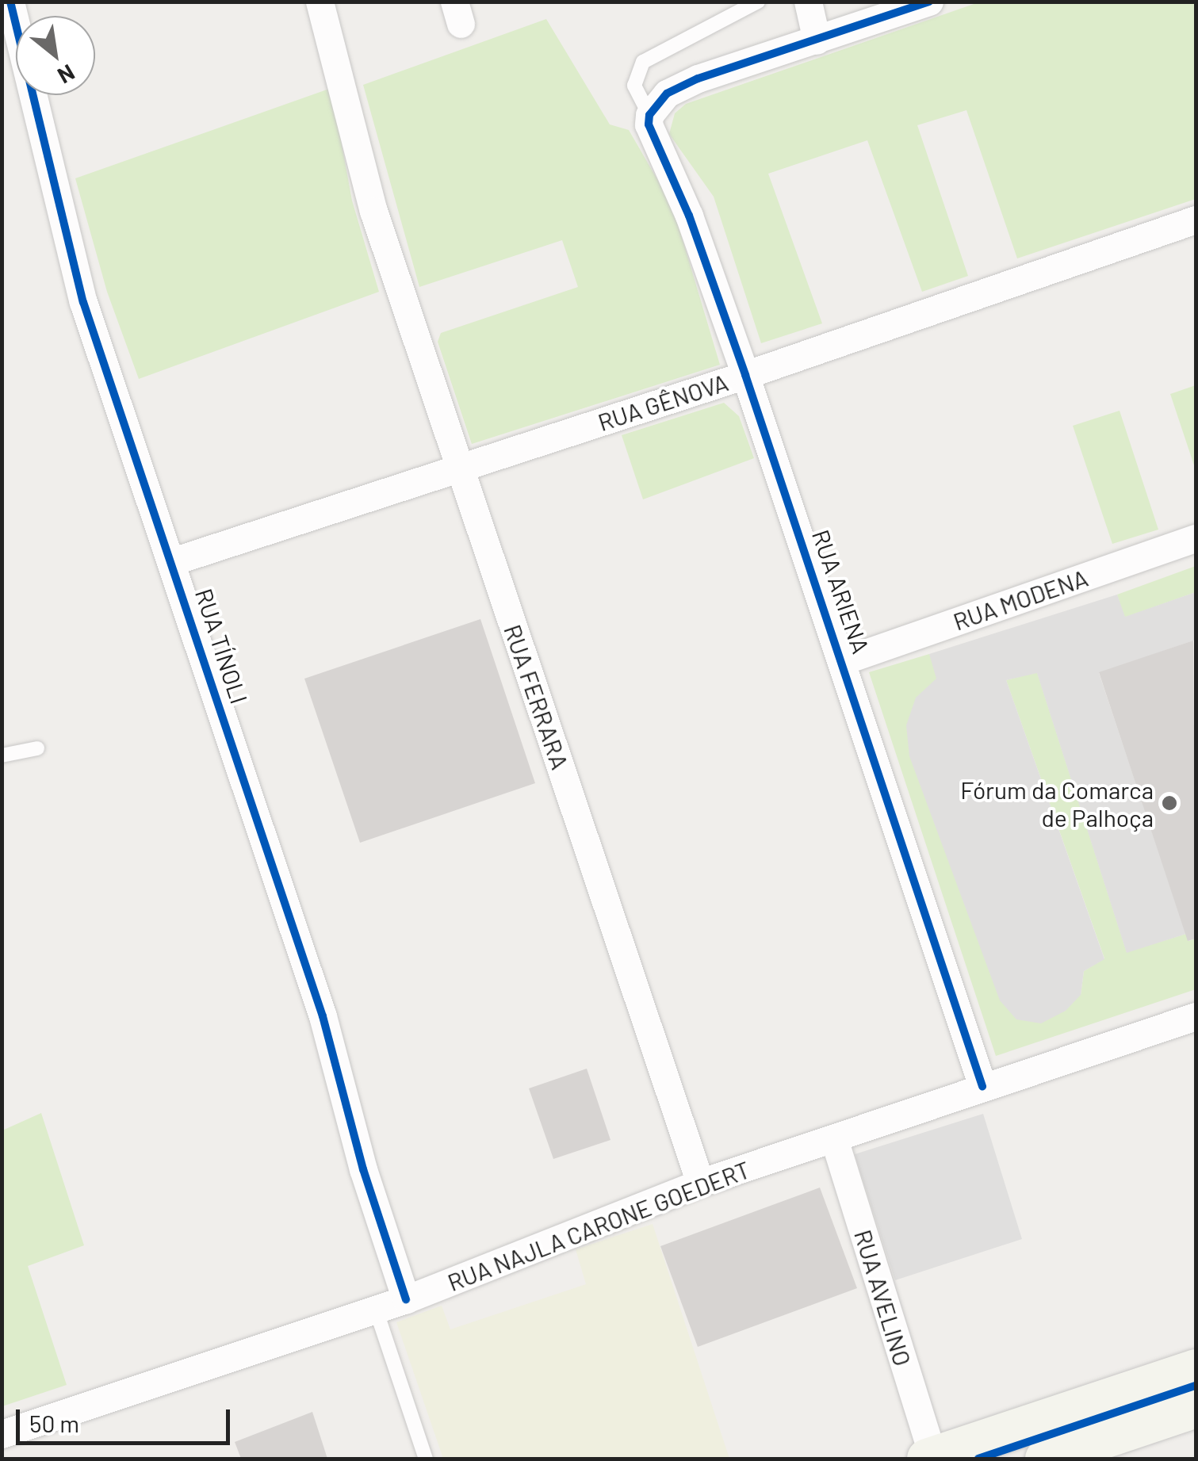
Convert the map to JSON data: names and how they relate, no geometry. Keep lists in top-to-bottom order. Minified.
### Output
{"streets":{"street":["RUA GÊNOVA","RUA ARIENA","RUA MODENA","RUA TÍNOLI","RUA FERRARA","RUA NAJLA CARONE GOEDERT","RUA AVELINO"]},"crossings":[["RUA GÊNOVA","RUA ARIENA"],["RUA GÊNOVA","RUA TÍNOLI"],["RUA GÊNOVA","RUA FERRARA"],["RUA ARIENA","RUA MODENA"],["RUA ARIENA","RUA NAJLA CARONE GOEDERT"],["RUA TÍNOLI","RUA NAJLA CARONE GOEDERT"],["RUA FERRARA","RUA NAJLA CARONE GOEDERT"],["RUA NAJLA CARONE GOEDERT","RUA AVELINO"]],"places":["Fórum da Comarca de Palhoça"],"scale_bar":"50 m","north":"bottom right"}
